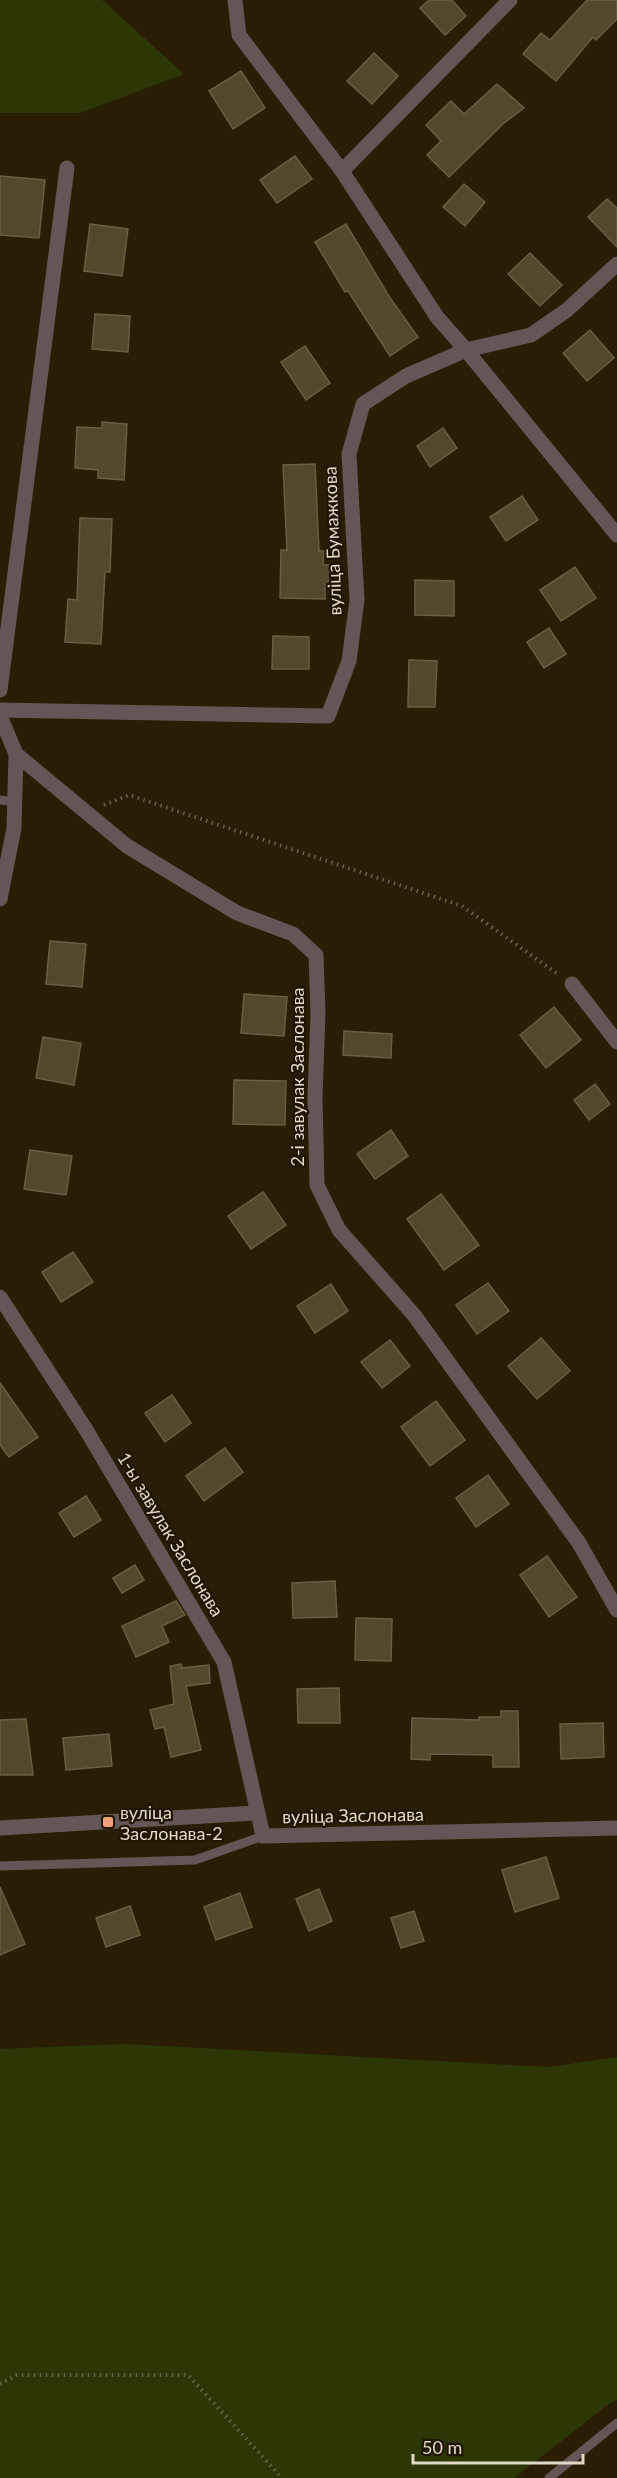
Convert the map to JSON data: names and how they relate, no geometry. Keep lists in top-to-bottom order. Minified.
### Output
{"streets":{"street":["вуліца Бумажкова","2-і завулак Заслонава","1-ы завулак Заслонава","вуліца Заслонава"]},"crossings":[["1-ы завулак Заслонава","вуліца Заслонава"]],"places":{"transit":["вуліца Заслонава-2"]},"scale_bar":"50 m"}
